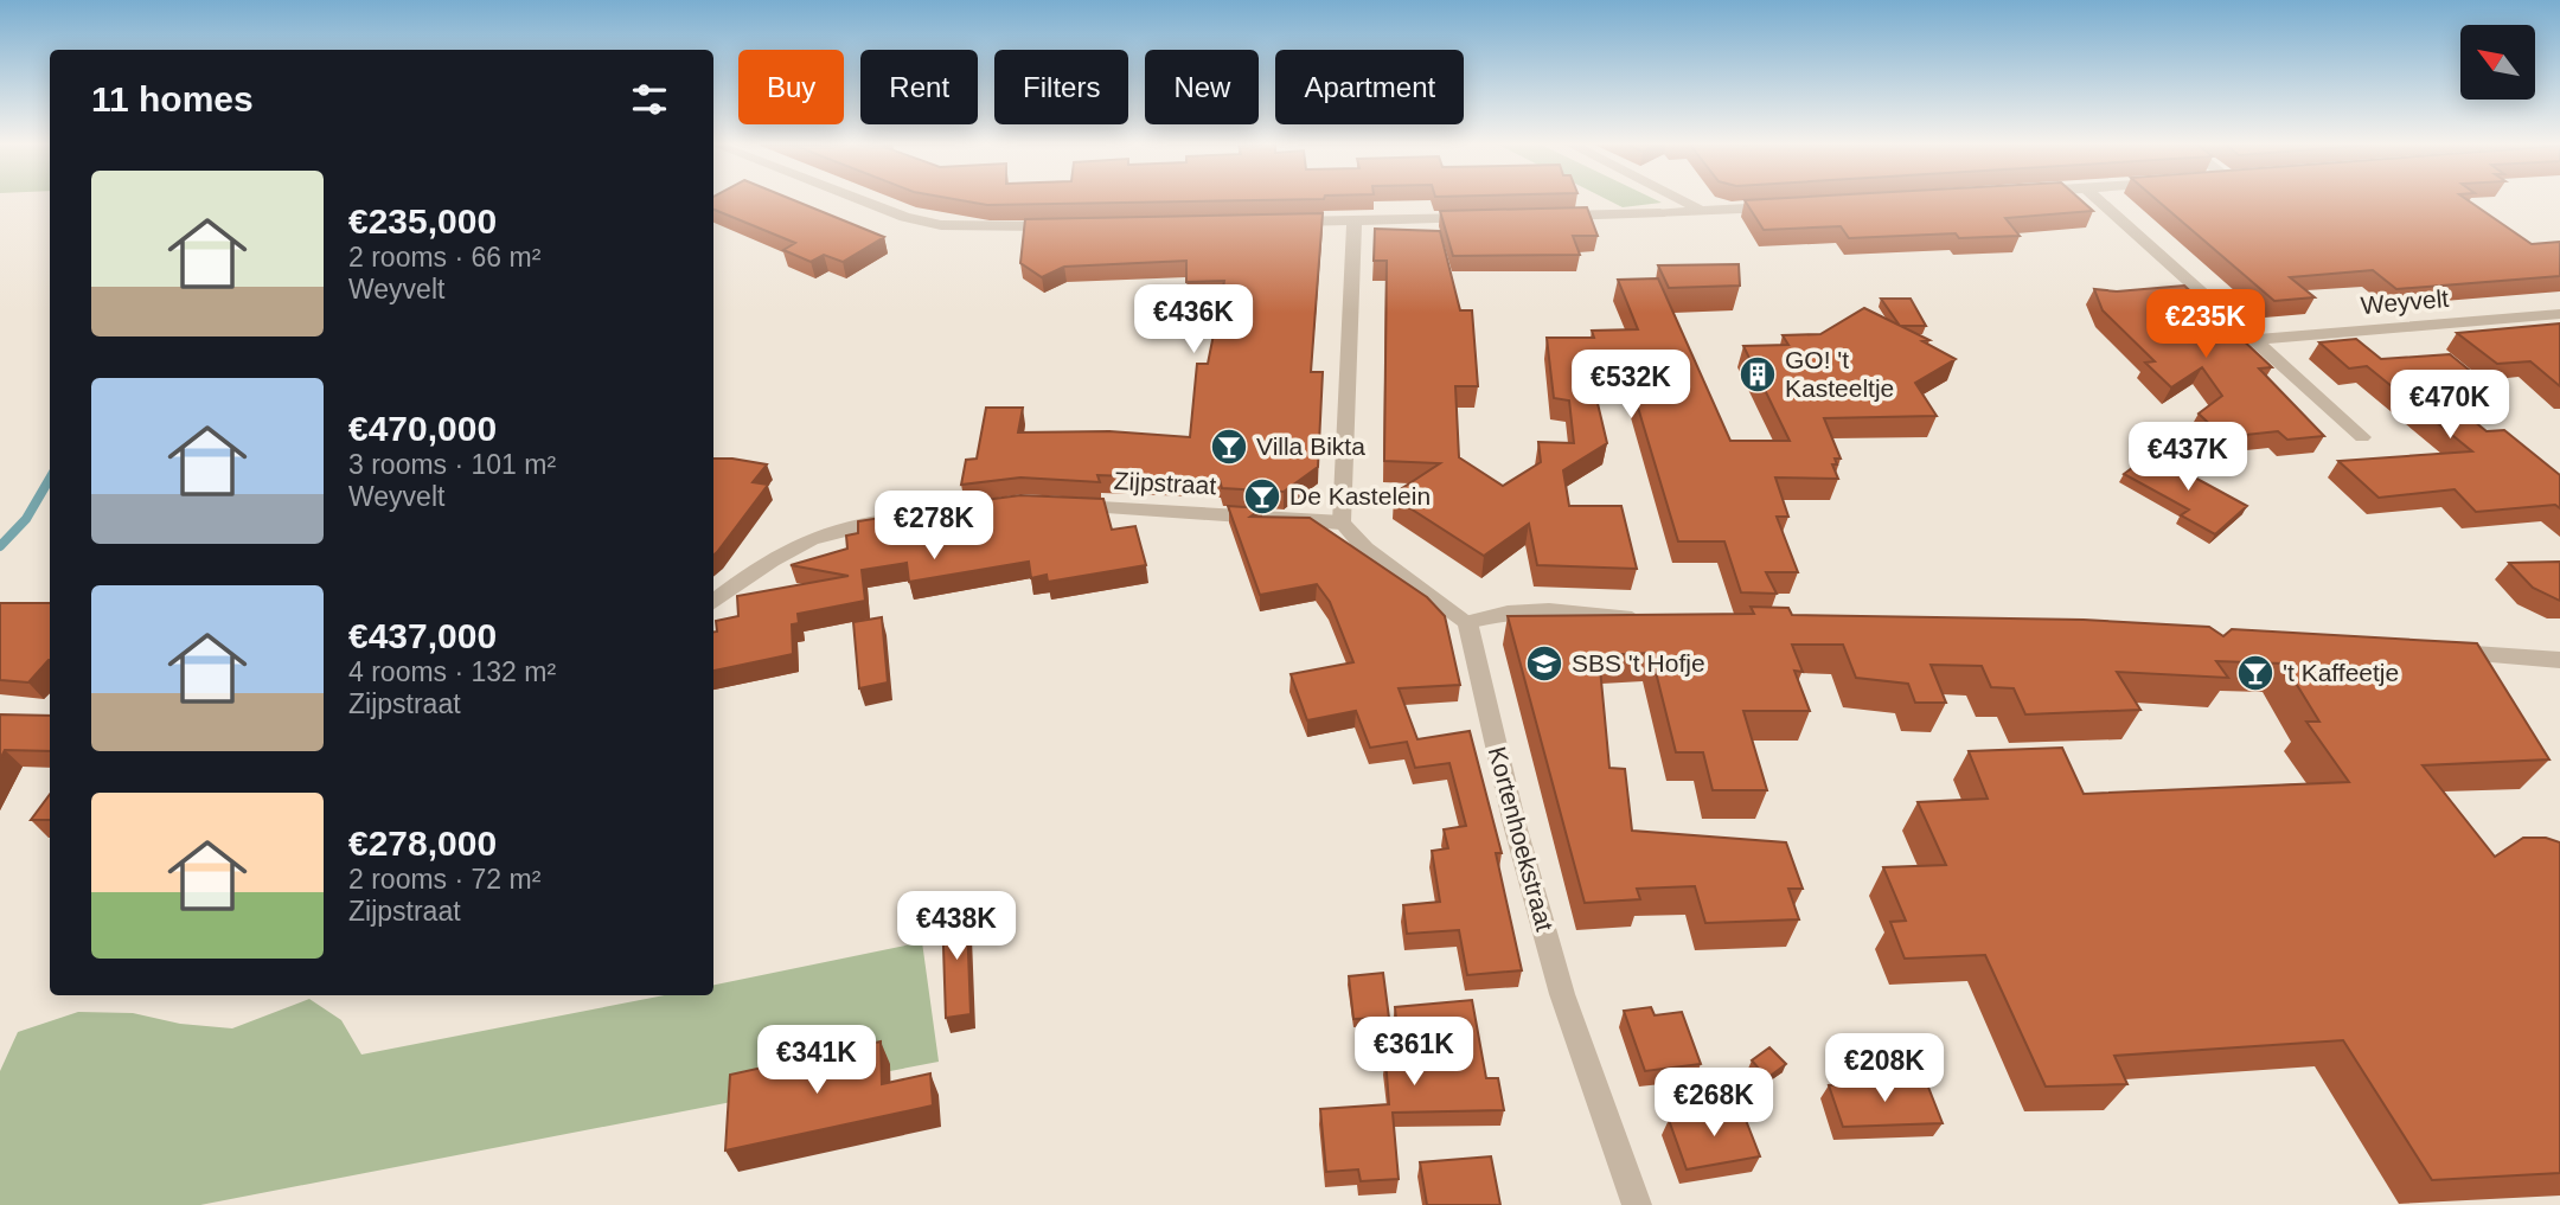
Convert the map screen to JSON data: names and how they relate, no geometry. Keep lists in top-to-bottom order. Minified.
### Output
{"streets":{"street":["Weyvelt","Zijpstraat","Kortenhoekstraat"]},"places":{"building":["GO! 't Kasteeltje"],"bar":["Villa Bikta","De Kastelein","'t Kaffeetje"],"school or university":["SBS 't Hofje"]},"north":"top left","page":{"chip":["Buy","Rent","Filters","New","Apartment"],"heading":"11 homes","list":[{"name":"€235,000","note":"2 rooms · 66 m² · Weyvelt"},{"name":"€470,000","note":"3 rooms · 101 m² · Weyvelt"},{"name":"€437,000","note":"4 rooms · 132 m² · Zijpstraat"},{"name":"€278,000","note":"2 rooms · 72 m² · Zijpstraat"}],"price":["€436K","€235K","€532K","€470K","€437K","€278K","€438K","€361K","€341K","€208K","€268K"]}}
